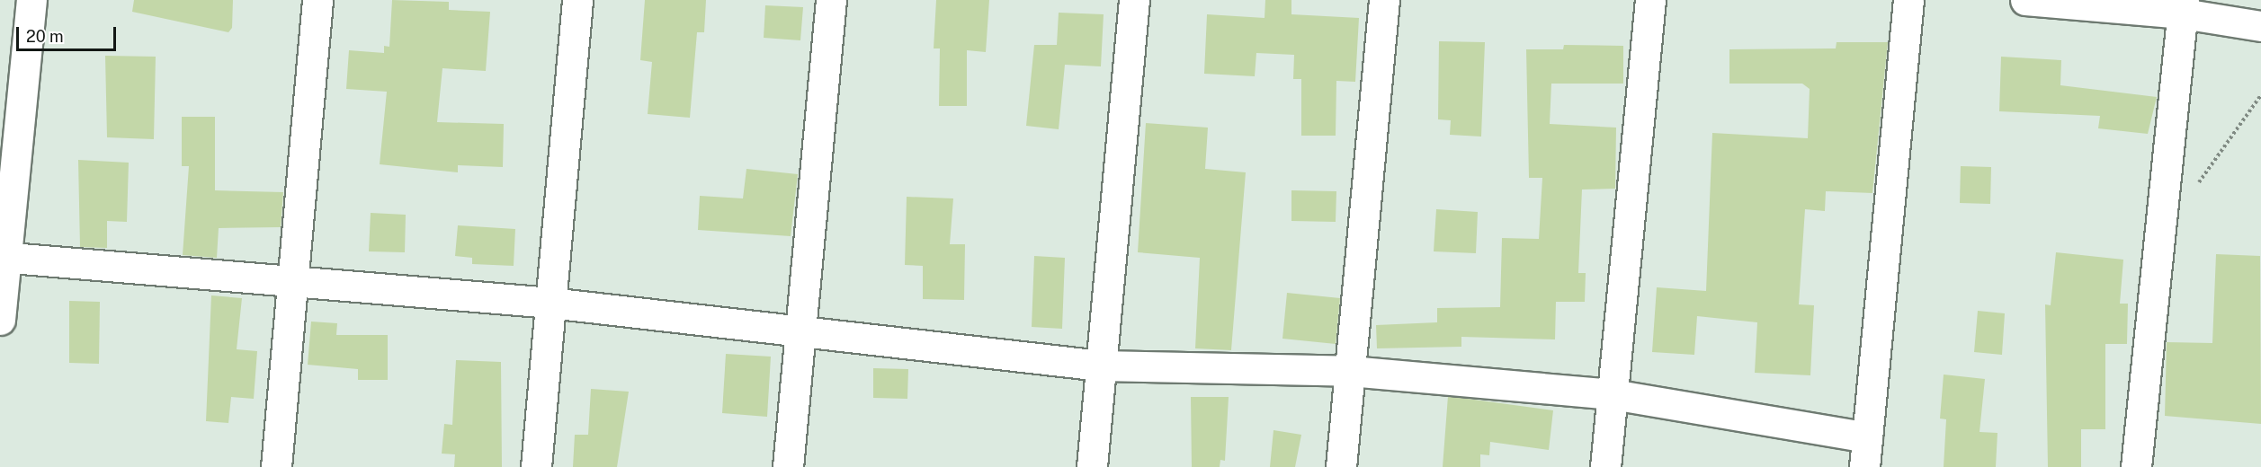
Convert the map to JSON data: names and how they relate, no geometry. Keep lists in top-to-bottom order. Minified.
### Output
{"scale_bar":"20 m"}
